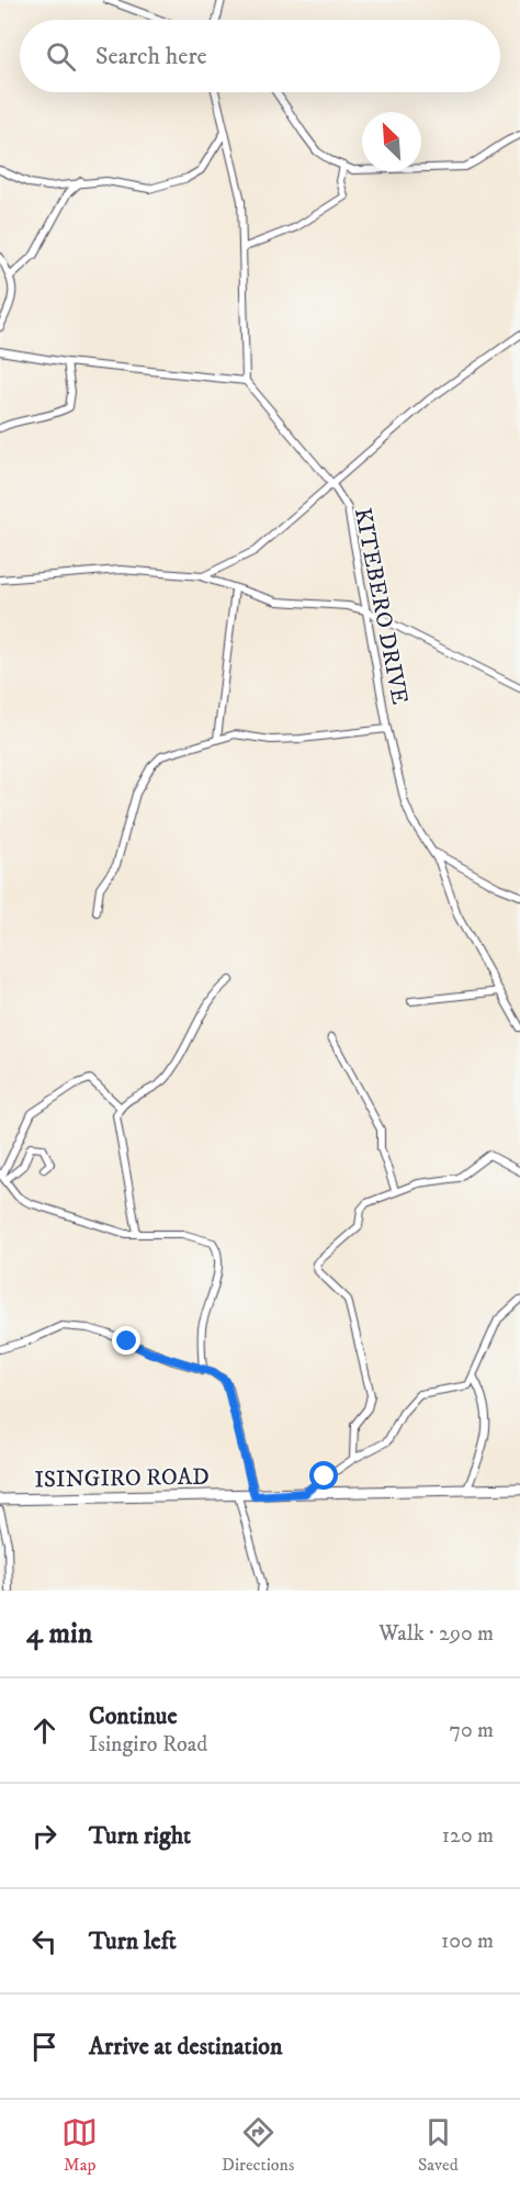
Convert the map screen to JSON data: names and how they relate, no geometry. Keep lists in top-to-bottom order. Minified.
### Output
{"streets":{"main road":["ISINGIRO ROAD"],"street":["KITEBERO DRIVE"]},"north":"top left","page":{"search":"Search here","heading":["4 min","Walk · 290 m"],"list":[["Continue","Isingiro Road","70 m"],["Turn right","120 m"],["Turn left","100 m"],"Arrive at destination"],"nav":["Map","Directions","Saved"]}}
